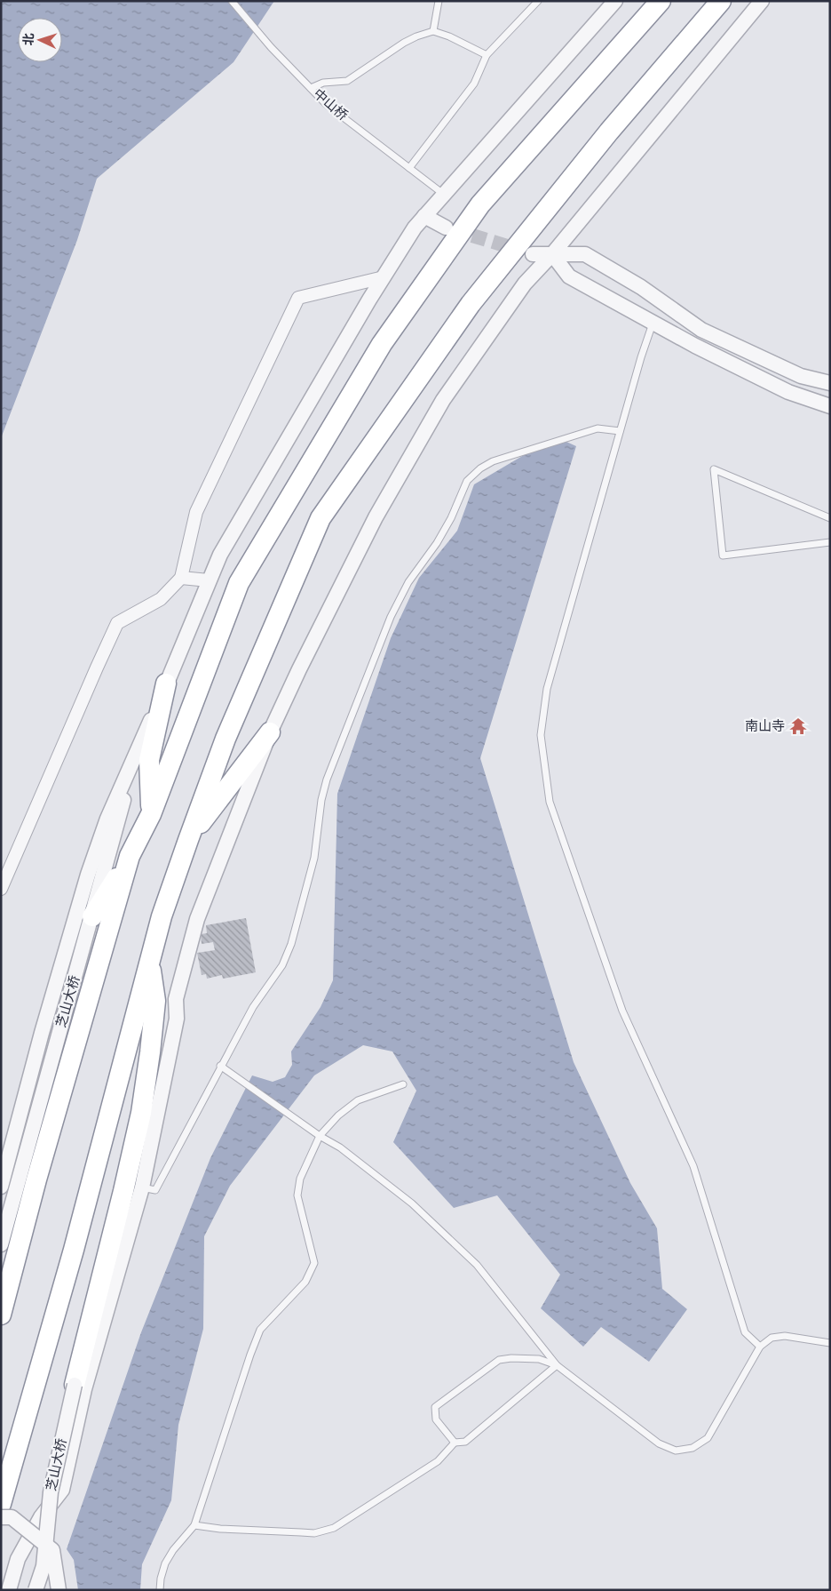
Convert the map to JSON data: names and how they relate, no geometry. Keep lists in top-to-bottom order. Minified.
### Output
{"streets":{"street":["芝山大桥"],"lane":["中山桥"]},"places":{"temple":["南山寺"]},"north":"left"}
